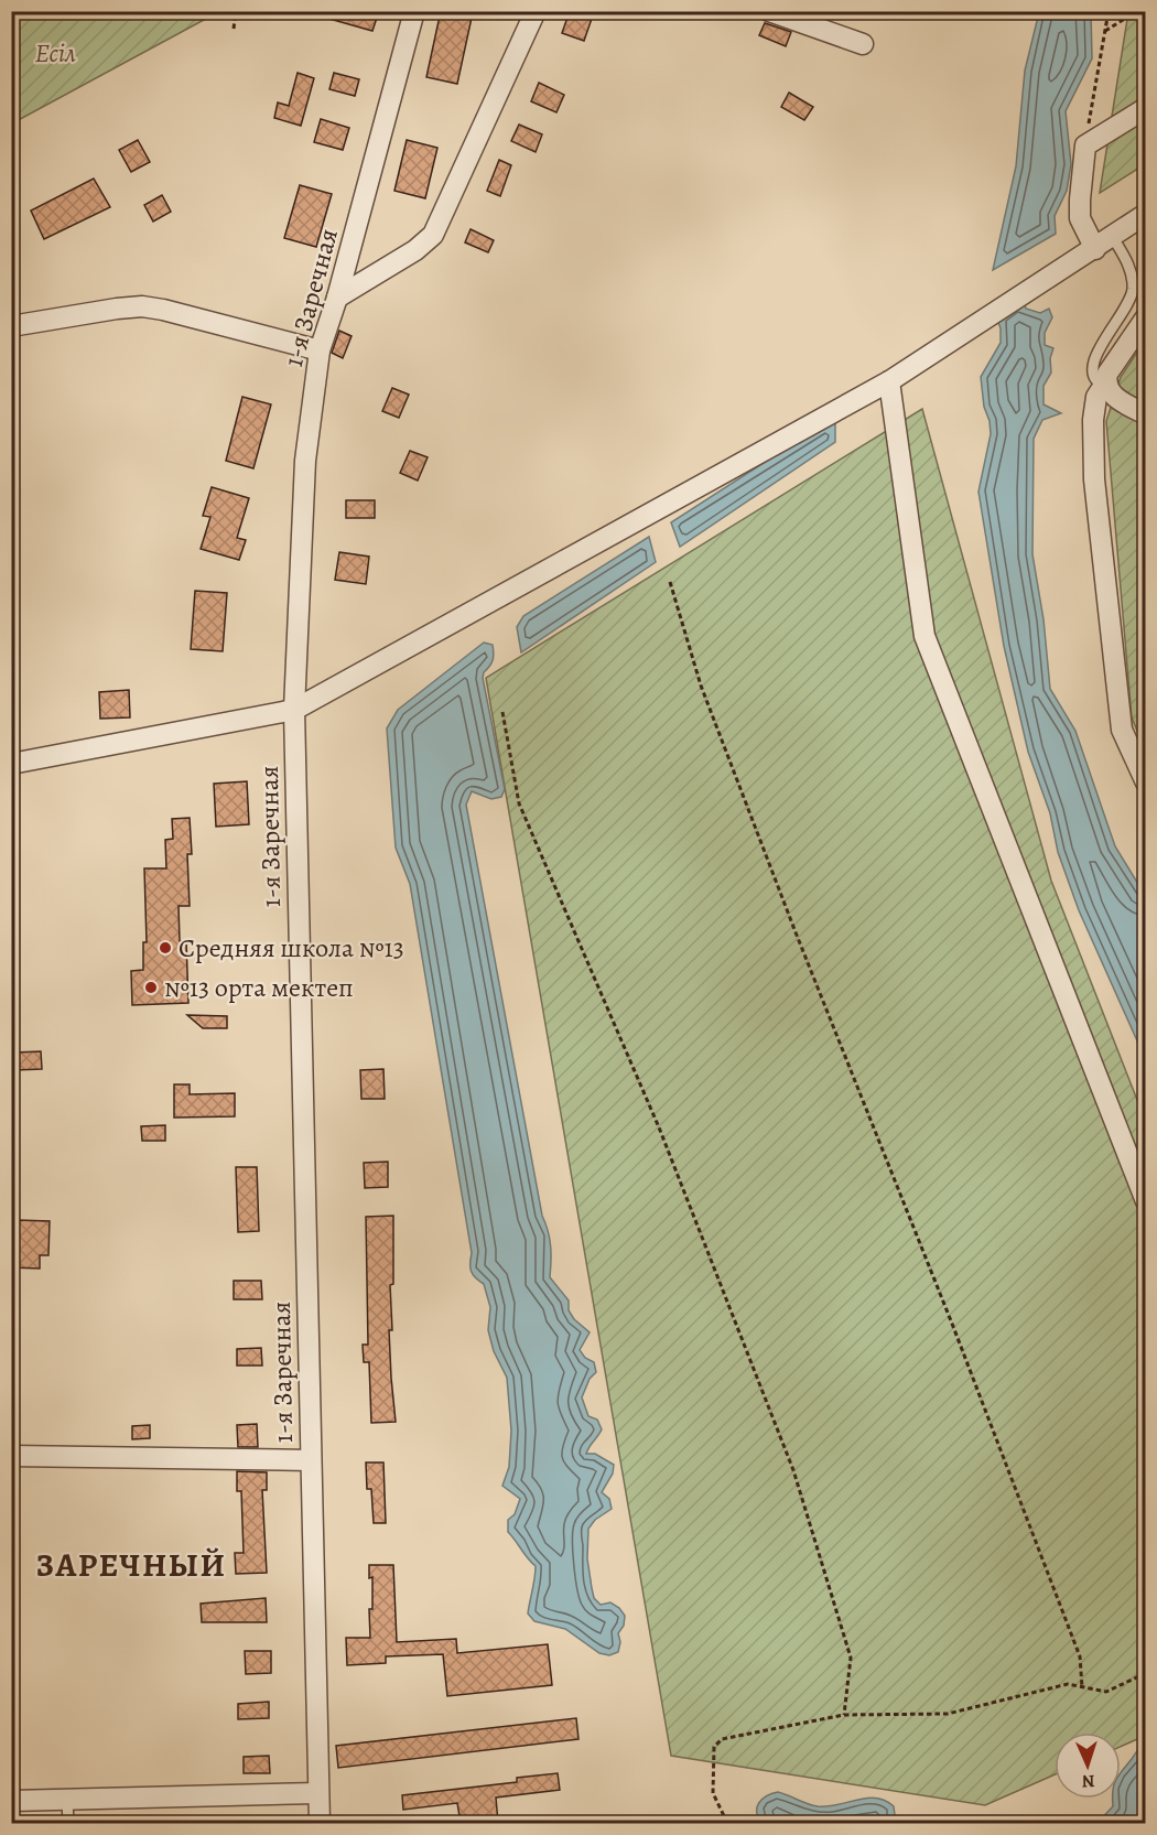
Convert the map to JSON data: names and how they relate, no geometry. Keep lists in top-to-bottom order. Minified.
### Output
{"streets":{"street":["1-я Заречная"]},"districts":["ЗАРЕЧНЫЙ"],"parks":["Есіл"],"places":["Средняя школа №13","№13 орта мектеп"],"north":"bottom"}
